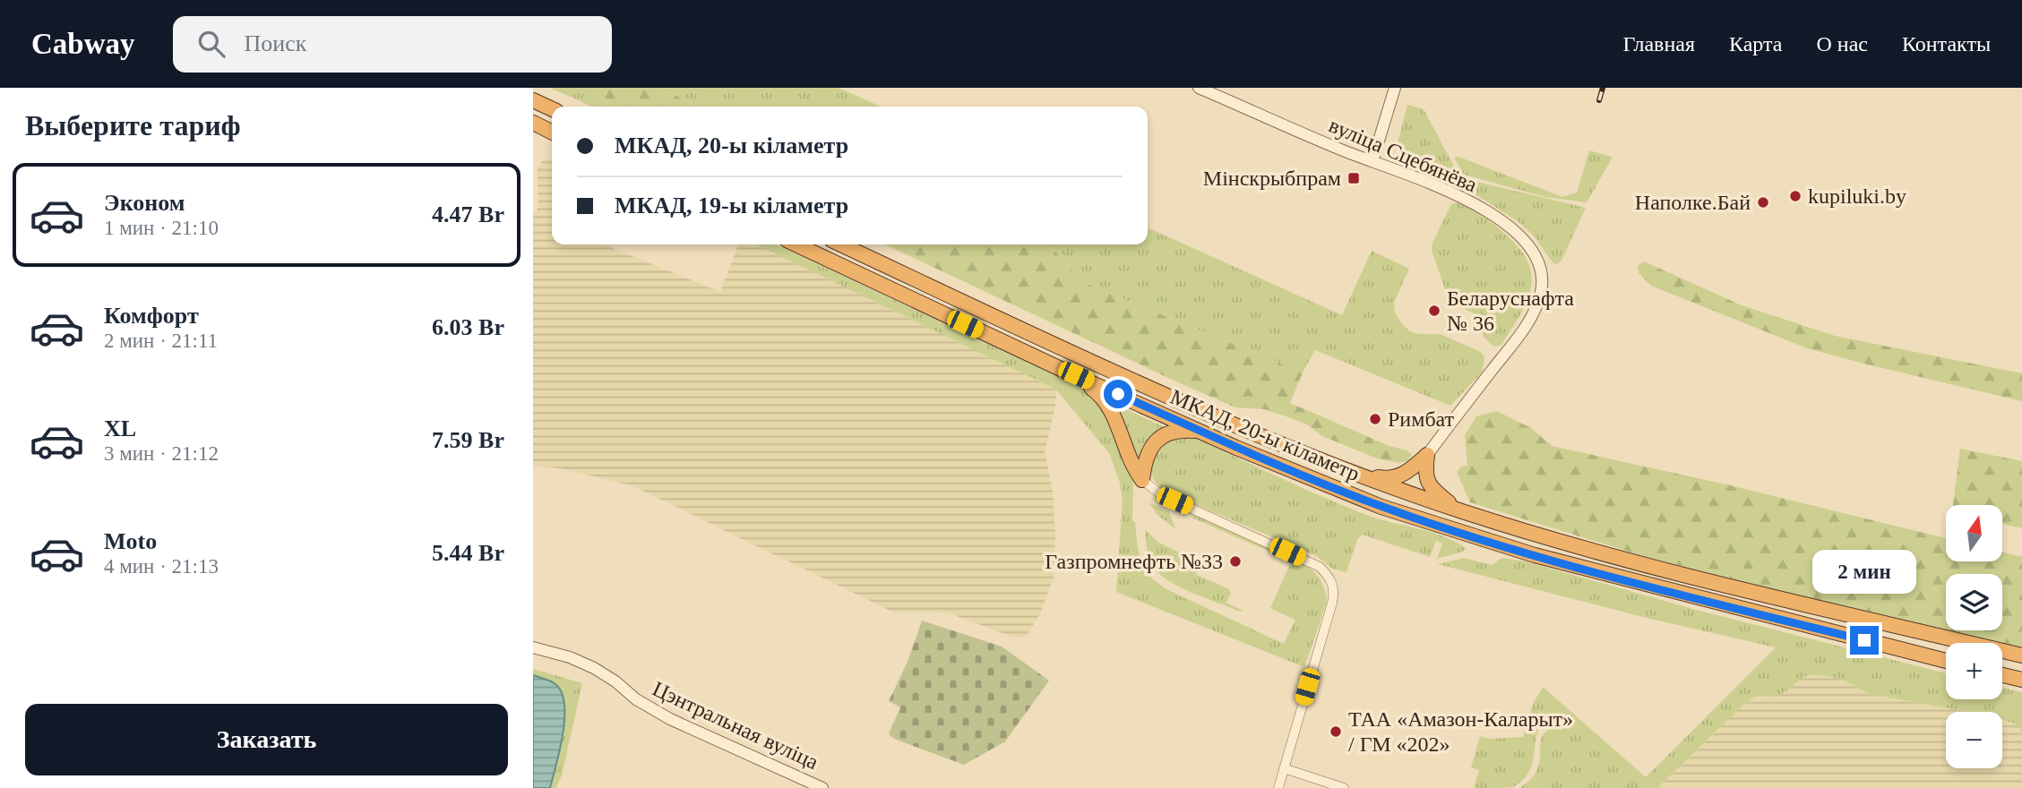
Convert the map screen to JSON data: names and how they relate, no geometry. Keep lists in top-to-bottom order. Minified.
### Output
{"streets":{"highway":["МКАД, 20-ы кіламетр"],"street":["вуліца Сцебянёва","Цэнтральная вуліца"]},"places":{"transit":["Мінскрыбпрам"],"other":["kupiluki.by","Наполке.Бай","Беларуснафта № 36","Римбат","Газпромнефть №33","ТАА «Амазон-Каларыт» / ГМ «202»"]},"north":"top","page":{"header":"Cabway","search":"Поиск","nav":["Главная","Карта","О нас","Контакты"],"heading":"Выберите тариф","banner":["МКАД, 20-ы кіламетр","МКАД, 19-ы кіламетр"],"list":[{"name":"Эконом","note":"1 мин · 21:10","value":"4.47 Br"},{"name":"Комфорт","note":"2 мин · 21:11","value":"6.03 Br"},{"name":"XL","note":"3 мин · 21:12","value":"7.59 Br"},{"name":"Moto","note":"4 мин · 21:13","value":"5.44 Br"}],"map_buttons":["+","−"],"bubble":"2 мин","buttons":"Заказать"}}
